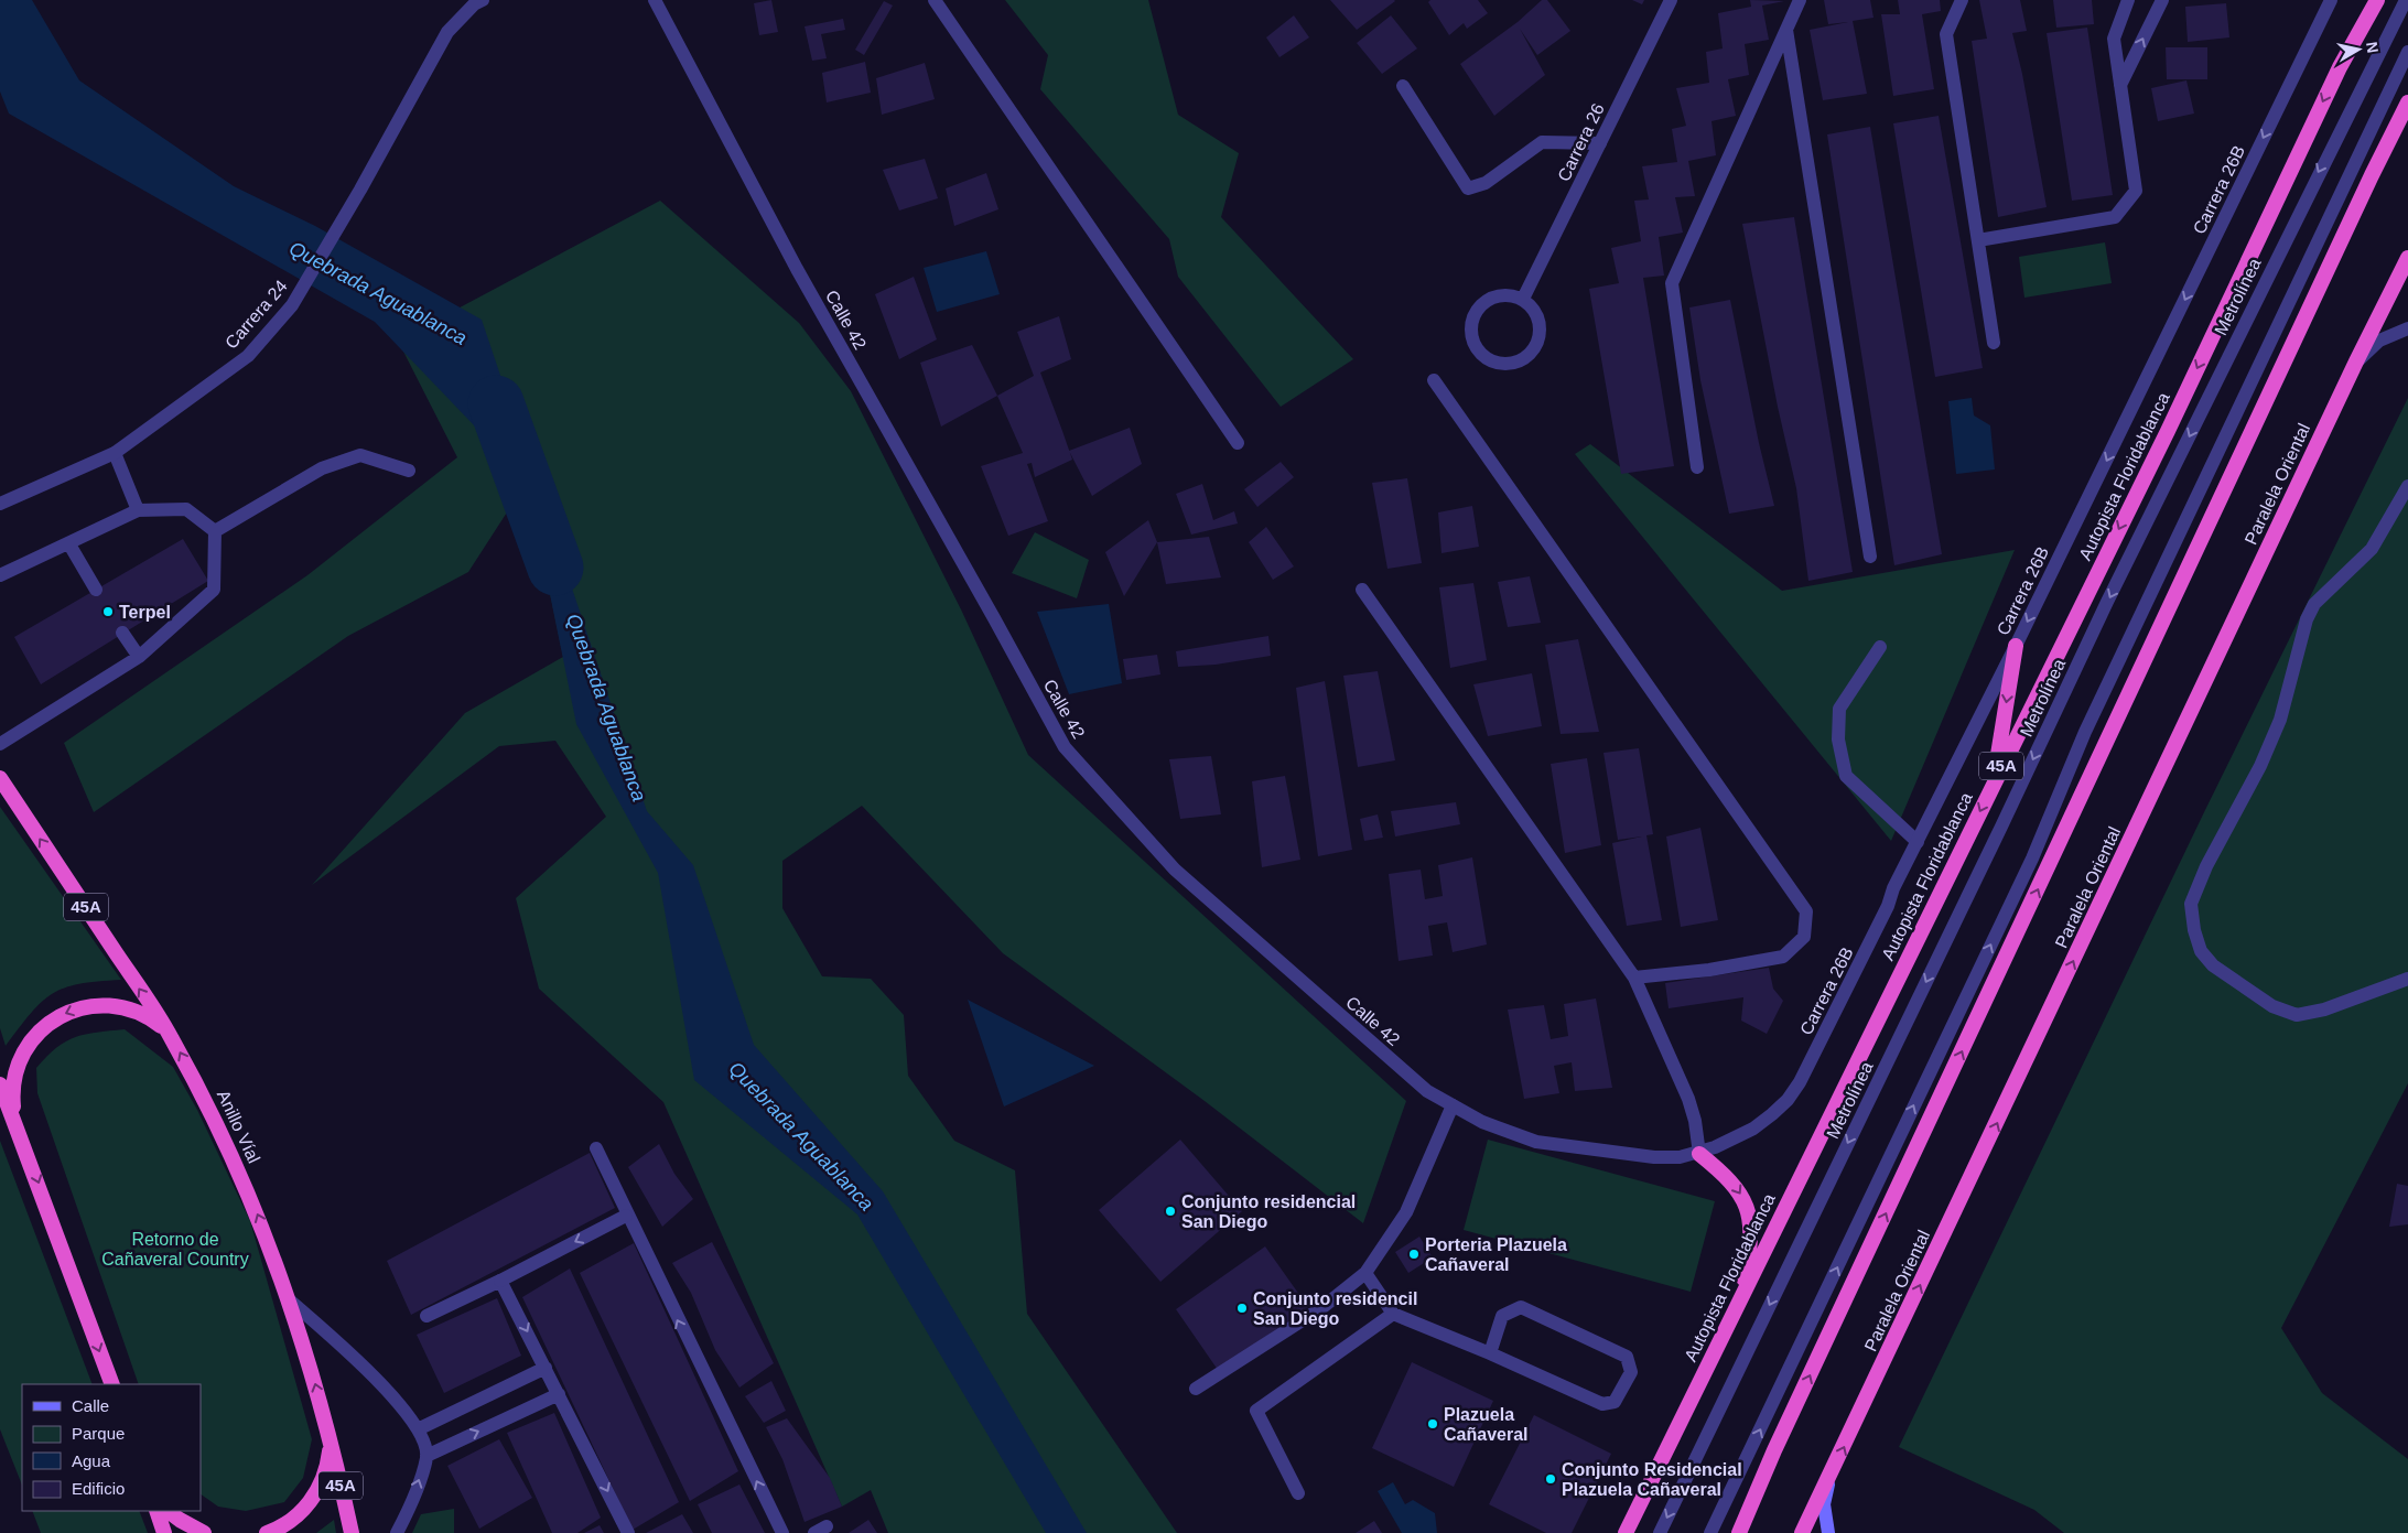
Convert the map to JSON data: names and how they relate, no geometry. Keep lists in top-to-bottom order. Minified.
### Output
{"streets":{"highway":["Autopista Floridablanca","Paralela Oriental","45A","Anillo Víal"],"street":["Carrera 26","Carrera 26B","Metrolínea","Carrera 24","Calle 42"]},"crossings":[["Carrera 26B","Calle 42"]],"one_way":["Anillo Víal"],"water":["Quebrada Aguablanca"],"parks":["Retorno de Cañaveral Country"],"places":["Terpel","Conjunto residencial San Diego","Porteria Plazuela Cañaveral","Conjunto residencil San Diego","Plazuela Cañaveral","Conjunto Residencial Plazuela Cañaveral"],"legend":["Calle","Parque","Agua","Edificio"],"north":"right"}
